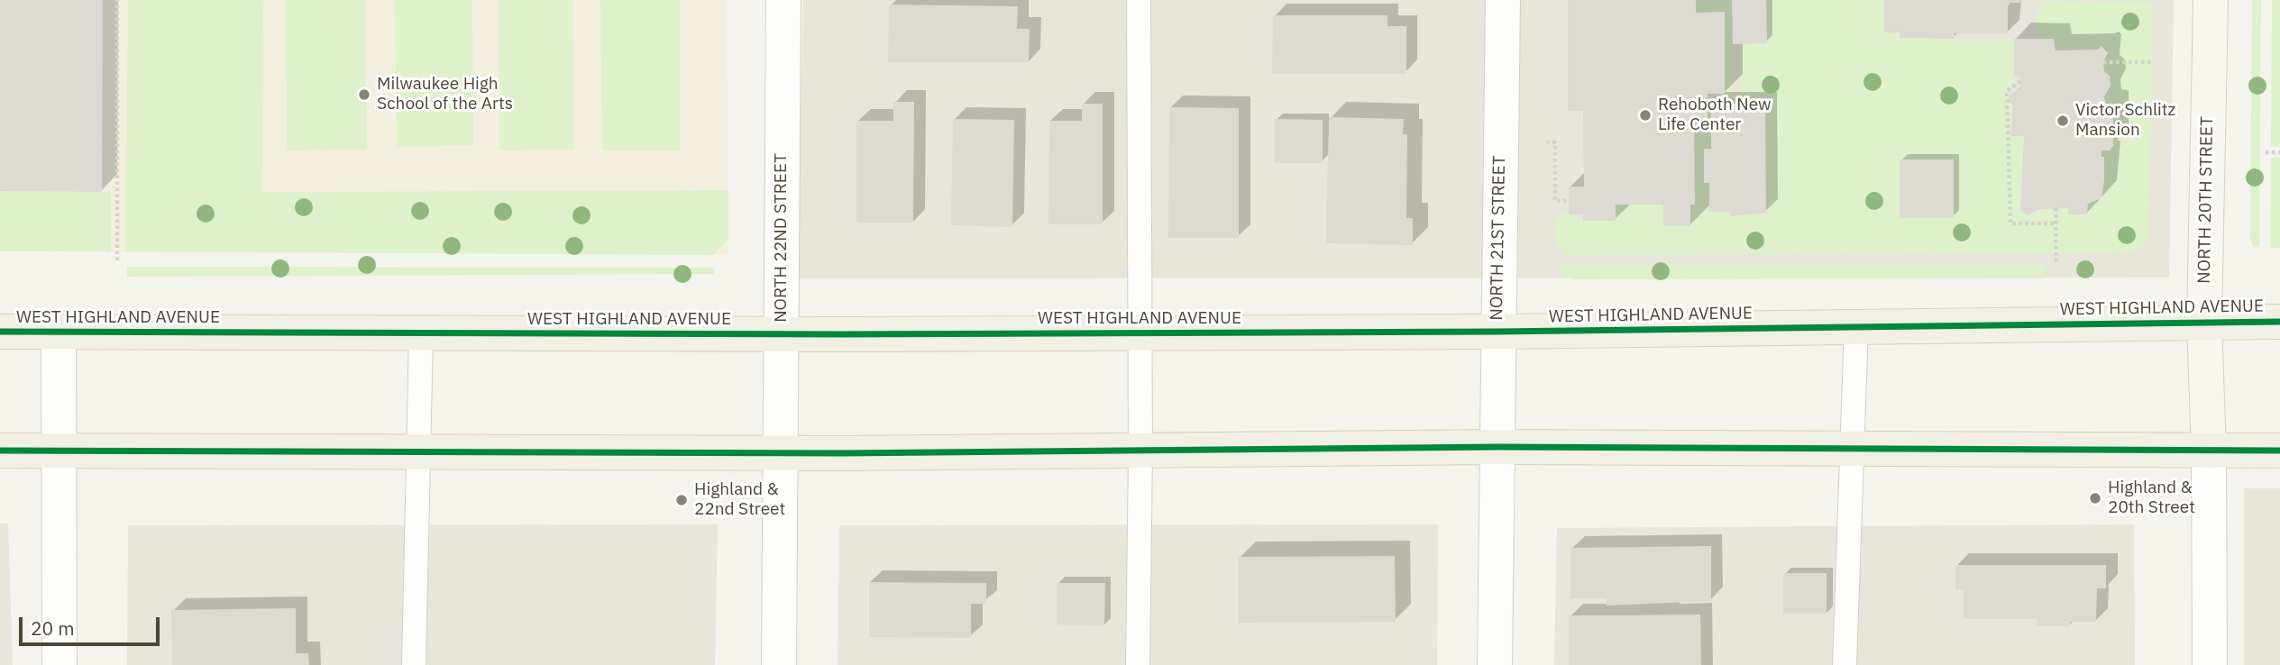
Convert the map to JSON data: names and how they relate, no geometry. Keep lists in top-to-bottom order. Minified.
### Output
{"streets":{"main road":["NORTH 20TH STREET","WEST HIGHLAND AVENUE"],"street":["NORTH 22ND STREET","NORTH 21ST STREET"]},"crossings":[["NORTH 20TH STREET","WEST HIGHLAND AVENUE"],["NORTH 22ND STREET","WEST HIGHLAND AVENUE"],["NORTH 21ST STREET","WEST HIGHLAND AVENUE"]],"places":["Milwaukee High School of the Arts","Rehoboth New Life Center","Victor Schlitz Mansion","Highland & 20th Street","Highland & 22nd Street"],"scale_bar":"20 m"}
